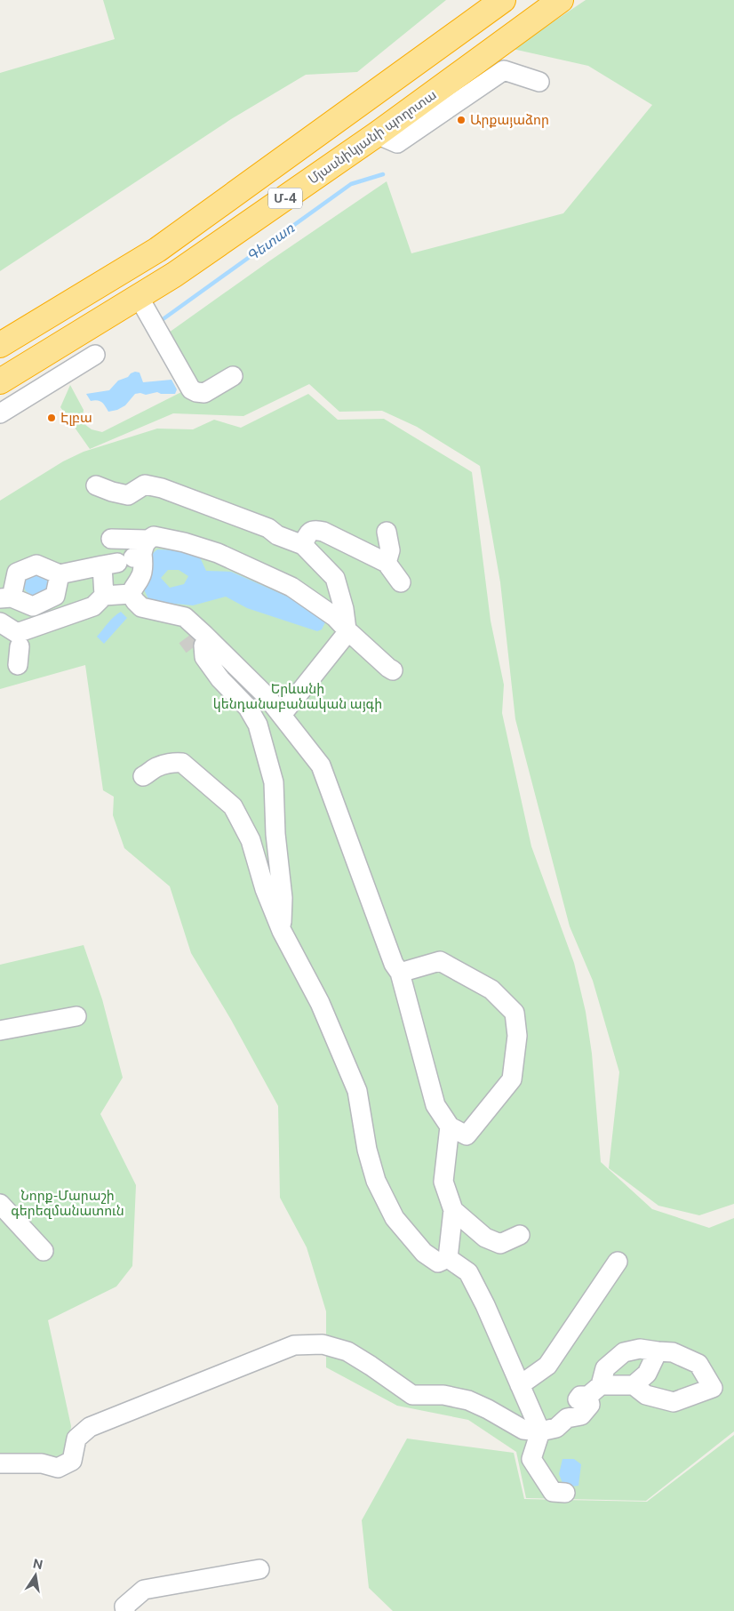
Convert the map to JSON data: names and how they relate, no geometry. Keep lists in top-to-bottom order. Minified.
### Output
{"streets":{"highway":["Մյասնիկյանի պողոտա","Մ-4"]},"water":["Գետառ"],"parks":["Երևանի կենդանաբանական այգի","Նորք-Մարաշի գերեզմանատուն"],"places":["Արքայաձոր","Էլբա"],"north":"top"}
